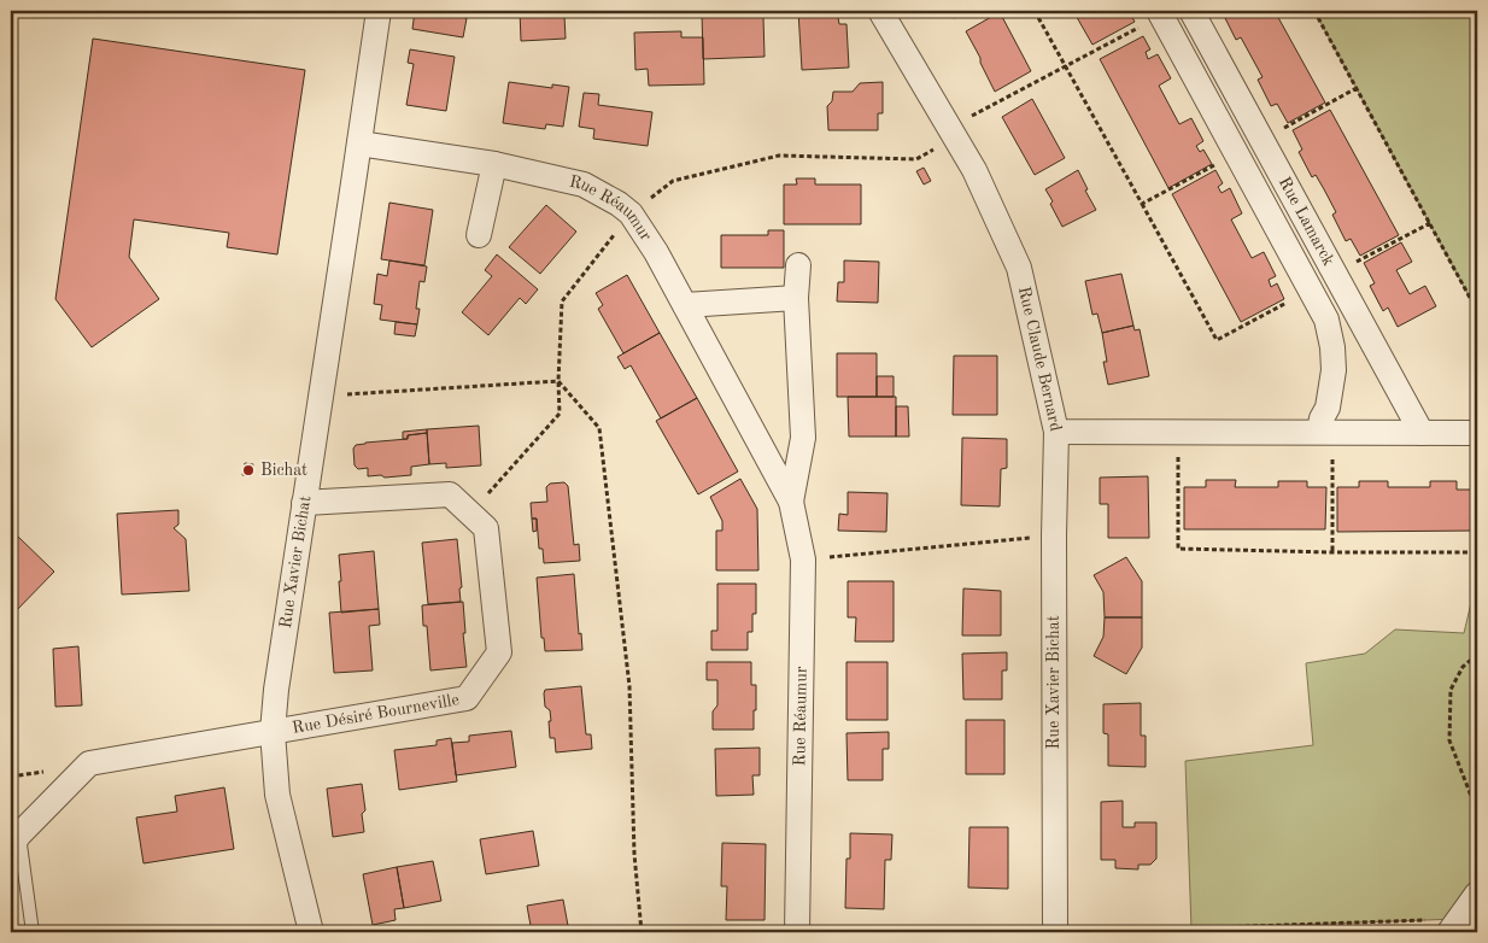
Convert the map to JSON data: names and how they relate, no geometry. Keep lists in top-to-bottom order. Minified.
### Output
{"streets":{"street":["Rue Réaumur","Rue Lamarck","Rue Claude Bernard","Rue Xavier Bichat","Rue Désiré Bourneville"]},"crossings":[["Rue Réaumur","Rue Xavier Bichat"],["Rue Lamarck","Rue Claude Bernard"],["Rue Claude Bernard","Rue Xavier Bichat"],["Rue Xavier Bichat","Rue Désiré Bourneville"]],"places":["Bichat"]}
